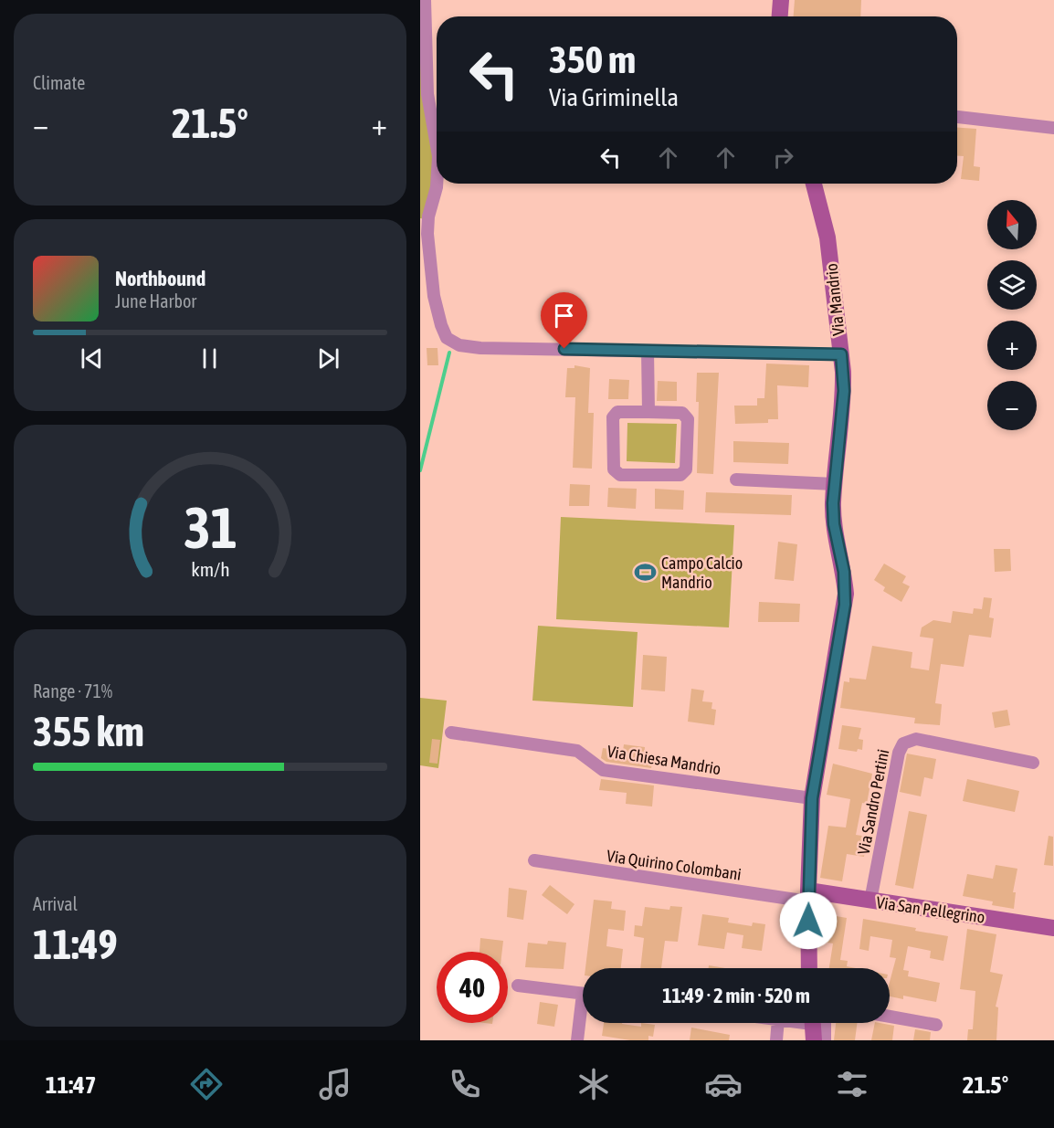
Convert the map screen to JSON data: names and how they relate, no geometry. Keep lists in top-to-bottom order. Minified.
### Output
{"streets":{"street":["Via Mandrio","Via Chiesa Mandrio","Via Sandro Pertini","Via Quirino Colombani","Via San Pellegrino"]},"crossings":[["Via Mandrio","Via Chiesa Mandrio"],["Via Mandrio","Via Quirino Colombani"],["Via Mandrio","Via San Pellegrino"],["Via Sandro Pertini","Via San Pellegrino"],["Via Quirino Colombani","Via San Pellegrino"]],"places":{"sports":["Campo Calcio Mandrio"]},"north":"top","page":{"tile":["Climate",["Range · 71%","355 km"],["Arrival","11:49"]],"turn":["350 m","Via Griminella"],"heat":["−","21.5°","+"],"map_buttons":["+","−"],"song":["Northbound","June Harbor"],"limit":"40","trip":"11:49 · 2 min · 520 m","tabs":["11:47","21.5°"],"gauge":["31","km/h"]}}
